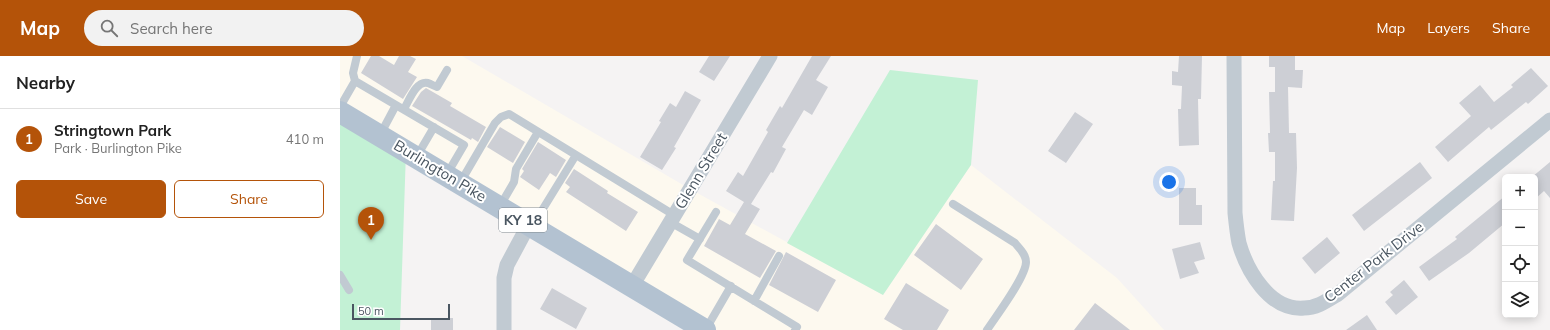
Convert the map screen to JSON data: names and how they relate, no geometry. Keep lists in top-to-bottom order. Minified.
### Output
{"streets":{"main road":["Burlington Pike","KY 18"],"street":["Glenn Street","Center Park Drive"]},"crossings":[["Burlington Pike","Glenn Street"]],"scale_bar":"50 m","page":{"header":"Map","search":"Search here","nav":["Map","Layers","Share"],"heading":"Nearby","list":[{"mark":"1","name":"Stringtown Park","note":"Park · Burlington Pike","value":"410 m"}],"buttons":["Save","Share"],"map_buttons":["+","−"],"pins":"1","scale":"50 m"}}
